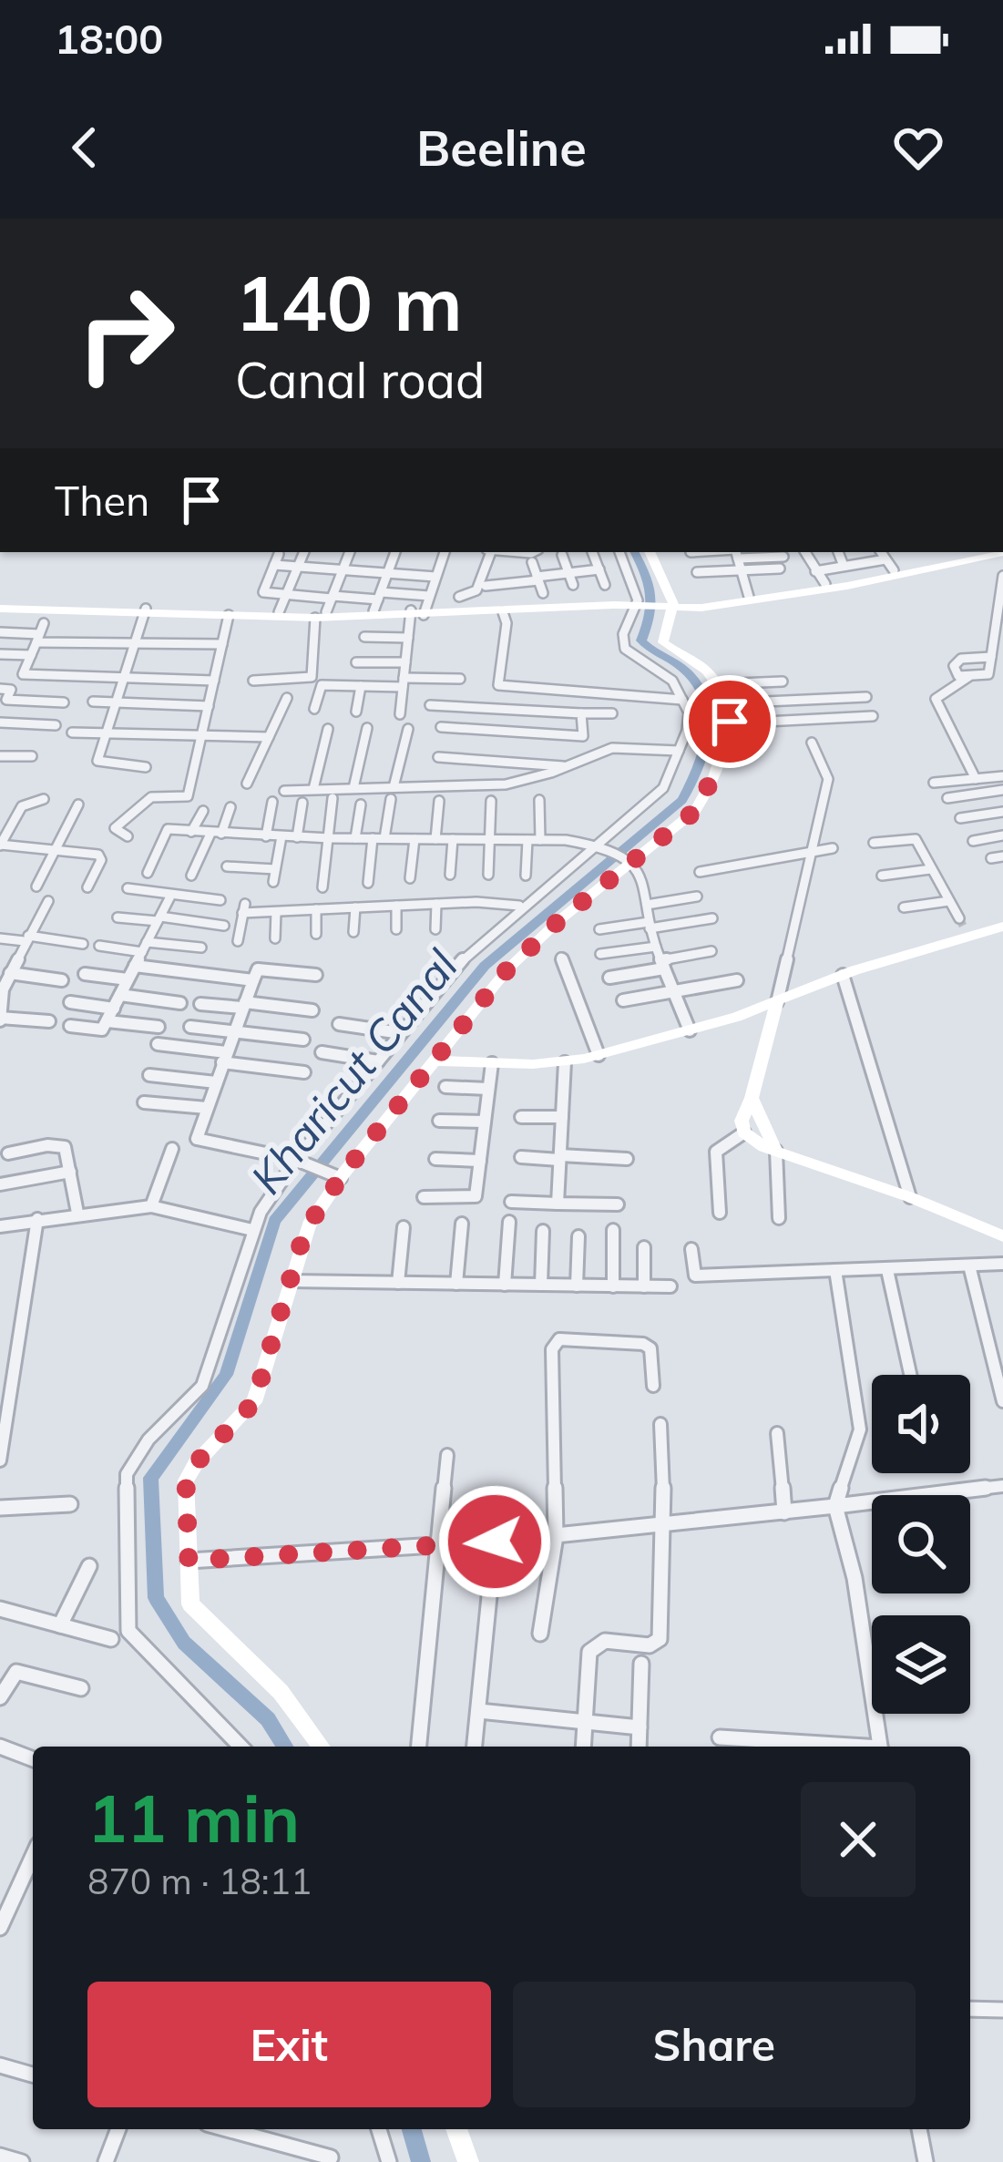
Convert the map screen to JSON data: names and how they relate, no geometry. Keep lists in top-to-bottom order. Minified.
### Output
{"water":["Kharicut Canal"],"page":{"status":"18:00","header":"Beeline","turn":["140 m","Canal road"],"then":"Then","heading":["11 min","870 m · 18:11"],"buttons":["Exit","Share"]}}
